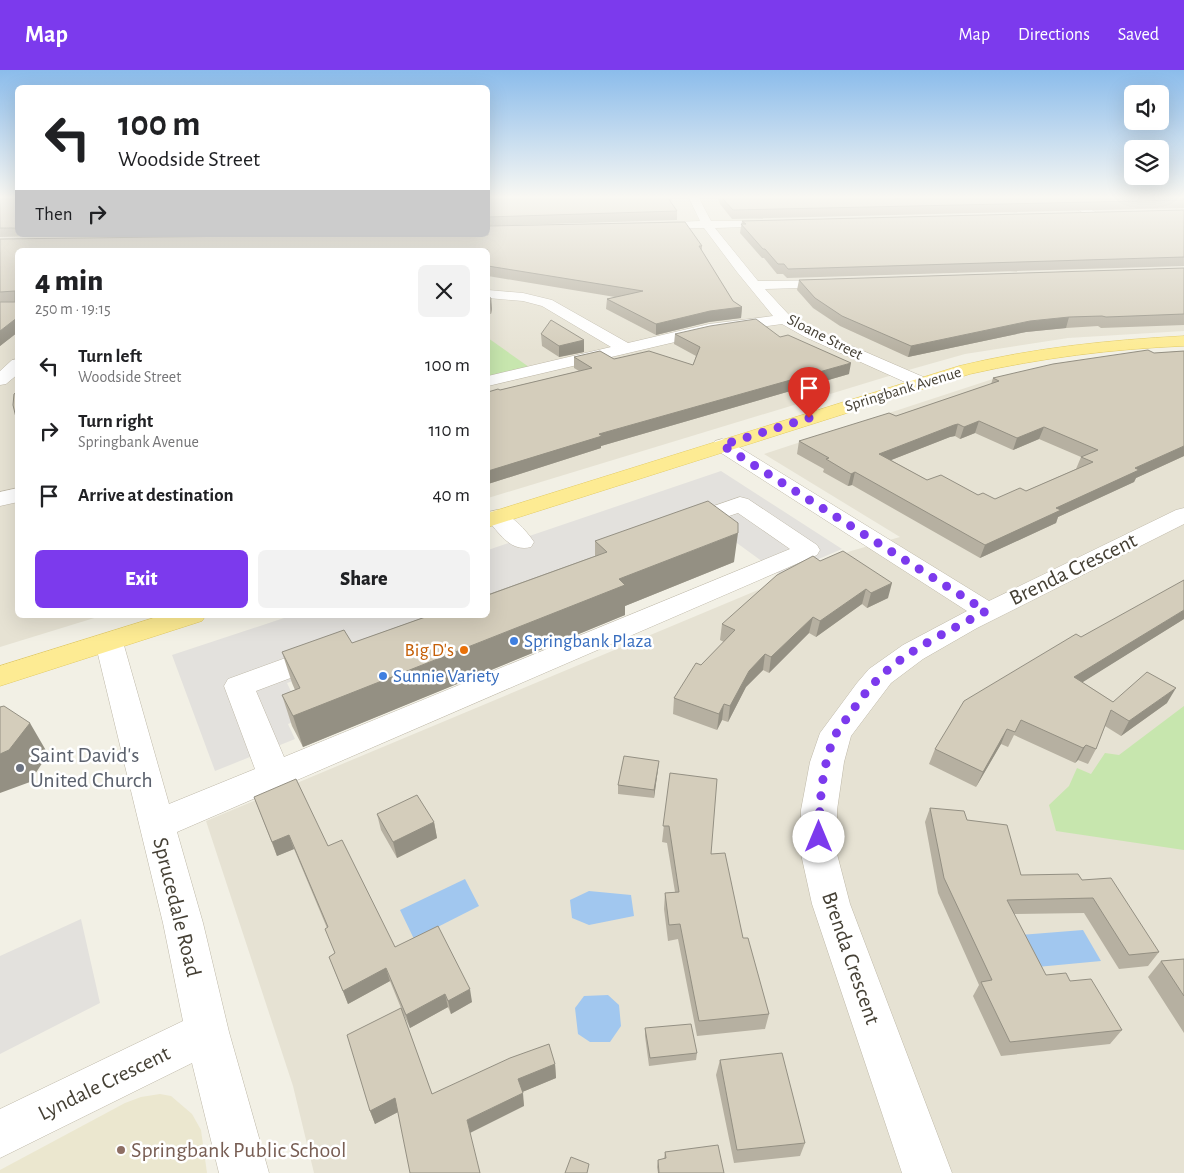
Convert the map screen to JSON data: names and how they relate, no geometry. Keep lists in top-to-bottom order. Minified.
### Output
{"streets":{"main road":["Springbank Avenue"],"street":["Sloane Street","Brenda Crescent","Sprucedale Road","Lyndale Crescent"]},"crossings":[["Sloane Street","Springbank Avenue"],["Sprucedale Road","Lyndale Crescent"]],"places":["Springbank Plaza","Big D's","Sunnie Variety","Saint David's United Church","Springbank Public School"],"page":{"header":"Map","nav":["Map","Directions","Saved"],"turn":["100 m","Woodside Street"],"then":"Then","heading":["4 min","250 m · 19:15"],"list":[{"name":"Turn left","note":"Woodside Street","value":"100 m"},{"name":"Turn right","note":"Springbank Avenue","value":"110 m"},{"name":"Arrive at destination","value":"40 m"}],"buttons":["Exit","Share"]}}
